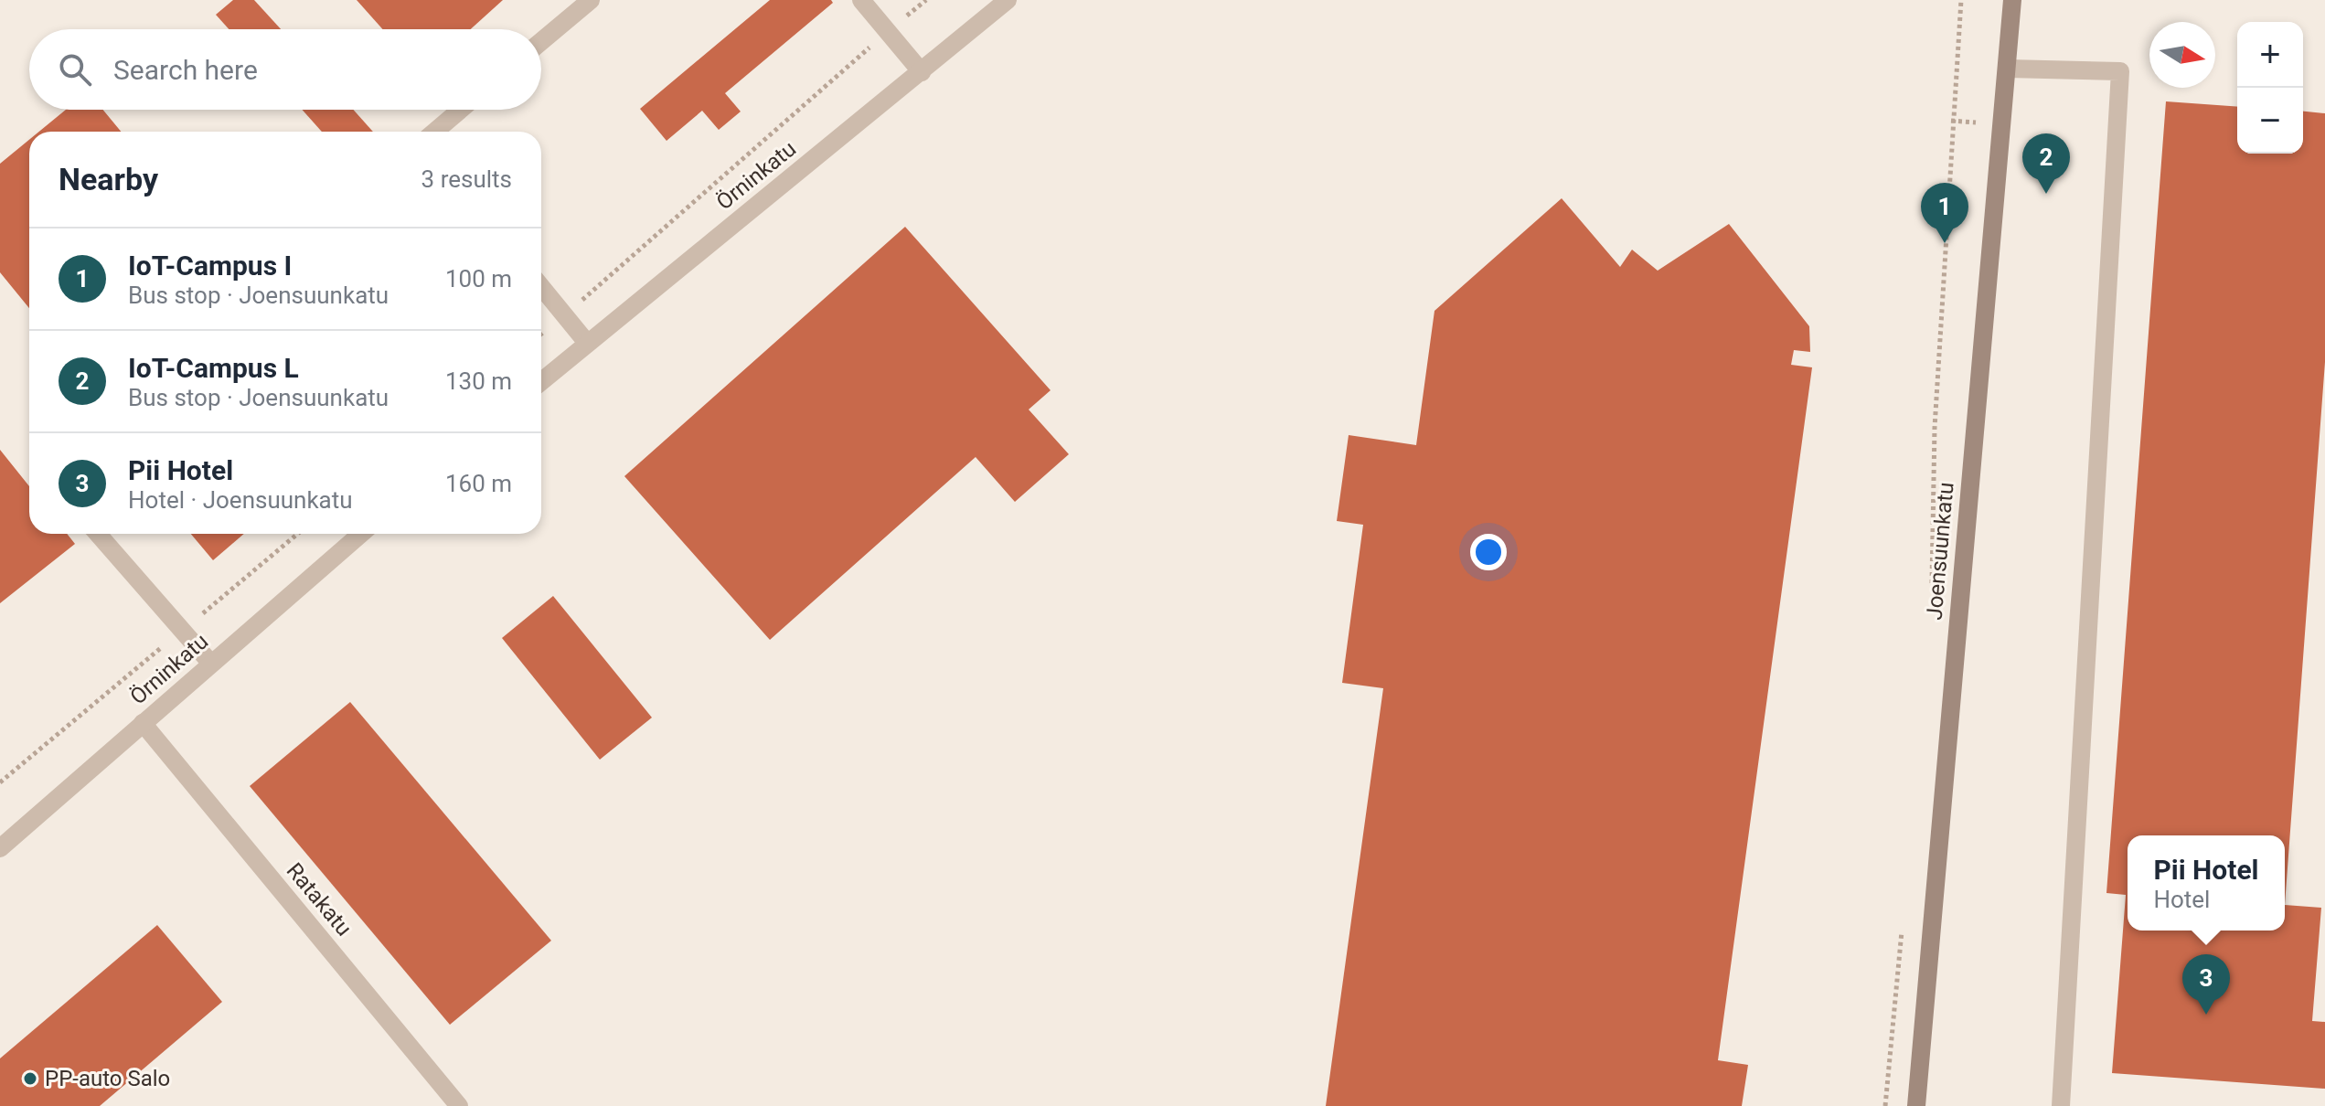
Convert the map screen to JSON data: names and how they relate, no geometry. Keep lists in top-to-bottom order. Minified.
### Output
{"streets":{"street":["Örninkatu","Joensuunkatu","Ratakatu"]},"crossings":[["Örninkatu","Ratakatu"]],"places":["PP-auto Salo"],"north":"right","page":{"map_buttons":["+","−"],"search":"Search here","heading":["Nearby","3 results"],"pins":["2","1","3"],"list":[{"mark":"1","name":"IoT-Campus I","note":"Bus stop · Joensuunkatu","value":"100 m"},{"mark":"2","name":"IoT-Campus L","note":"Bus stop · Joensuunkatu","value":"130 m"},{"mark":"3","name":"Pii Hotel","note":"Hotel · Joensuunkatu","value":"160 m"}],"popup":["Pii Hotel","Hotel"]}}
